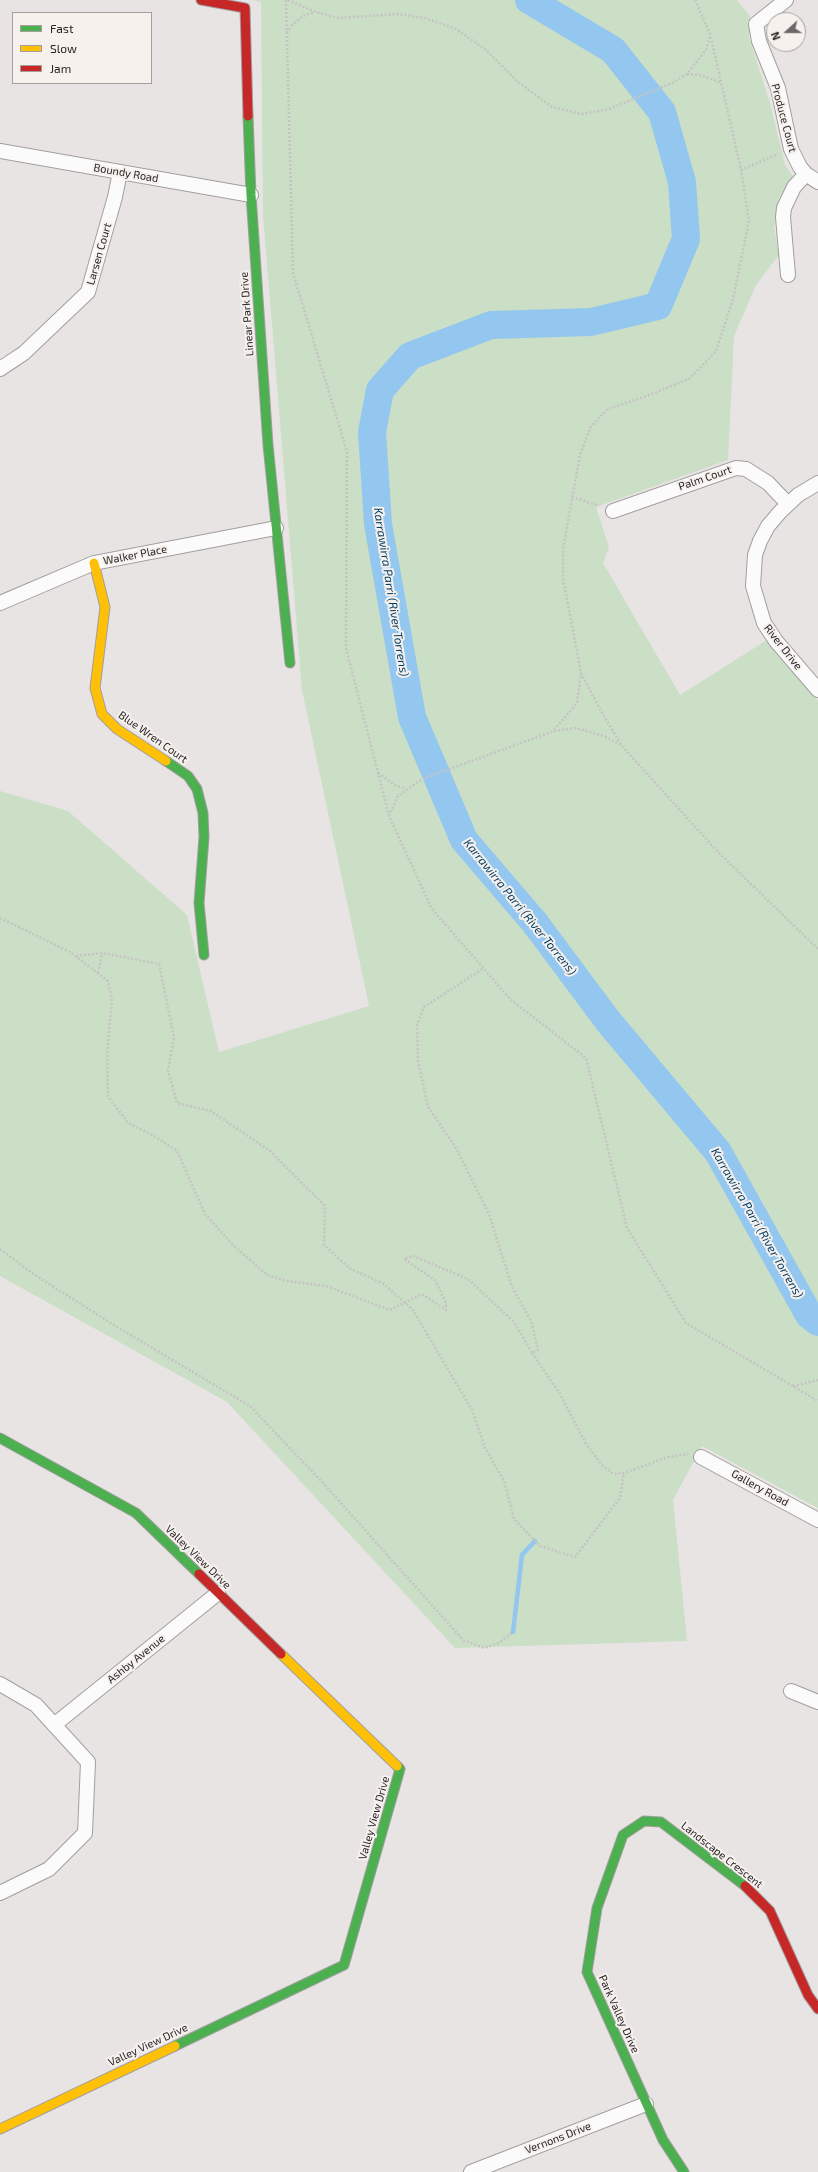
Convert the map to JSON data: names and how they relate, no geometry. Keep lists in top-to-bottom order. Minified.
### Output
{"streets":{"street":["Produce Court","Boundy Road","Larsen Court","Linear Park Drive","Palm Court","Walker Place","River Drive","Blue Wren Court","Gallery Road","Valley View Drive","Ashby Avenue","Landscape Crescent","Park Valley Drive","Vernons Drive"]},"crossings":[["Boundy Road","Larsen Court"],["Boundy Road","Linear Park Drive"],["Linear Park Drive","Walker Place"],["Palm Court","River Drive"],["Walker Place","Blue Wren Court"],["Valley View Drive","Ashby Avenue"],["Landscape Crescent","Park Valley Drive"],["Park Valley Drive","Vernons Drive"]],"water":["Karrawirra Parri (River Torrens)"],"legend":["Fast","Slow","Jam"],"north":"left"}
